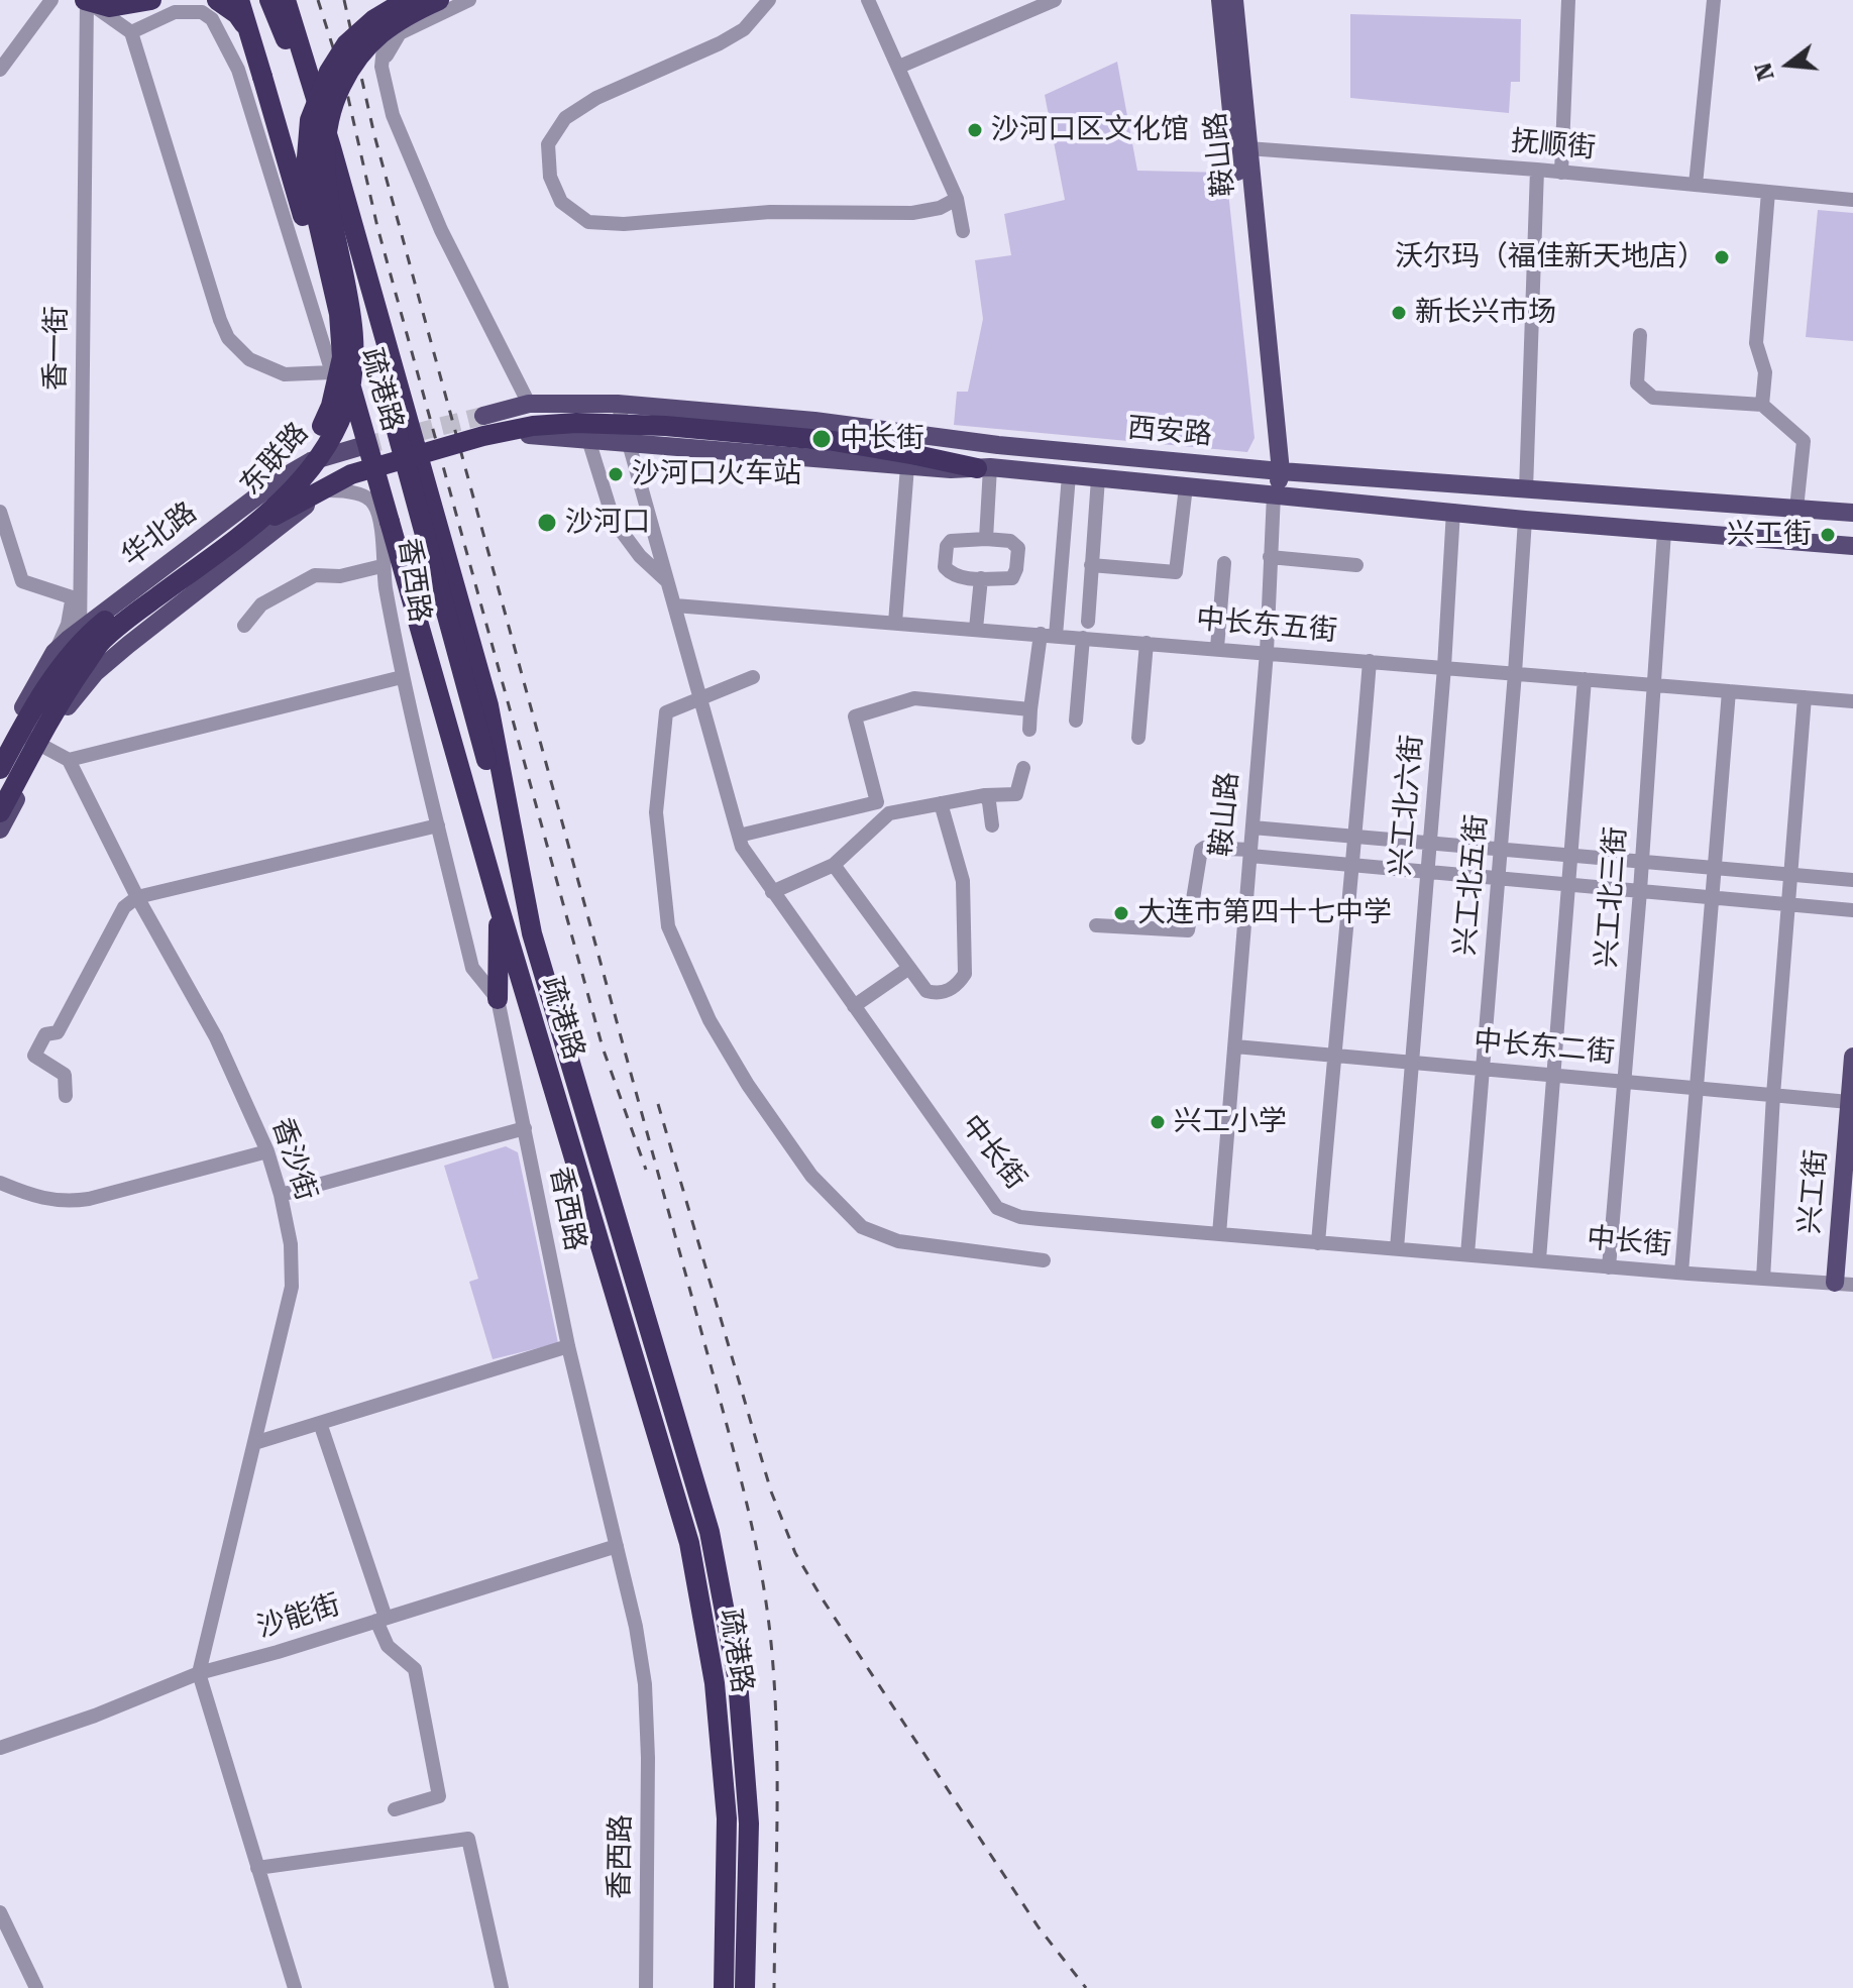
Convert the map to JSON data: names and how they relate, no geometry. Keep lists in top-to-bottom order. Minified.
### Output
{"streets":{"highway":["疏港路","东联路"],"main road":["鞍山路","西安路","华北路","兴工街"],"street":["抚顺街","香一街","香西路","中长东五街","兴工北六街","兴工北五街","兴工北三街","中长东二街","中长街","香沙街","沙能街"]},"crossings":[["抚顺街","鞍山路"],["鞍山路","西安路"],["鞍山路","中长东五街"],["鞍山路","中长东二街"],["鞍山路","中长街"],["香一街","华北路"],["西安路","兴工北六街"],["西安路","兴工北五街"],["西安路","兴工北三街"],["西安路","中长街"],["香西路","沙能街"],["中长东五街","兴工北六街"],["中长东五街","兴工北五街"],["中长东五街","兴工北三街"],["中长东五街","中长街"],["兴工北六街","中长东二街"],["兴工北六街","中长街"],["兴工北五街","中长东二街"],["兴工北五街","中长街"],["兴工北三街","中长东二街"],["兴工北三街","中长街"],["中长东二街","兴工街"],["中长街","兴工街"],["香沙街","沙能街"]],"places":["沙河口区文化馆","沃尔玛（福佳新天地店）","新长兴市场","中长街","沙河口火车站","沙河口","兴工街","大连市第四十七中学","兴工小学"],"north":"left"}
